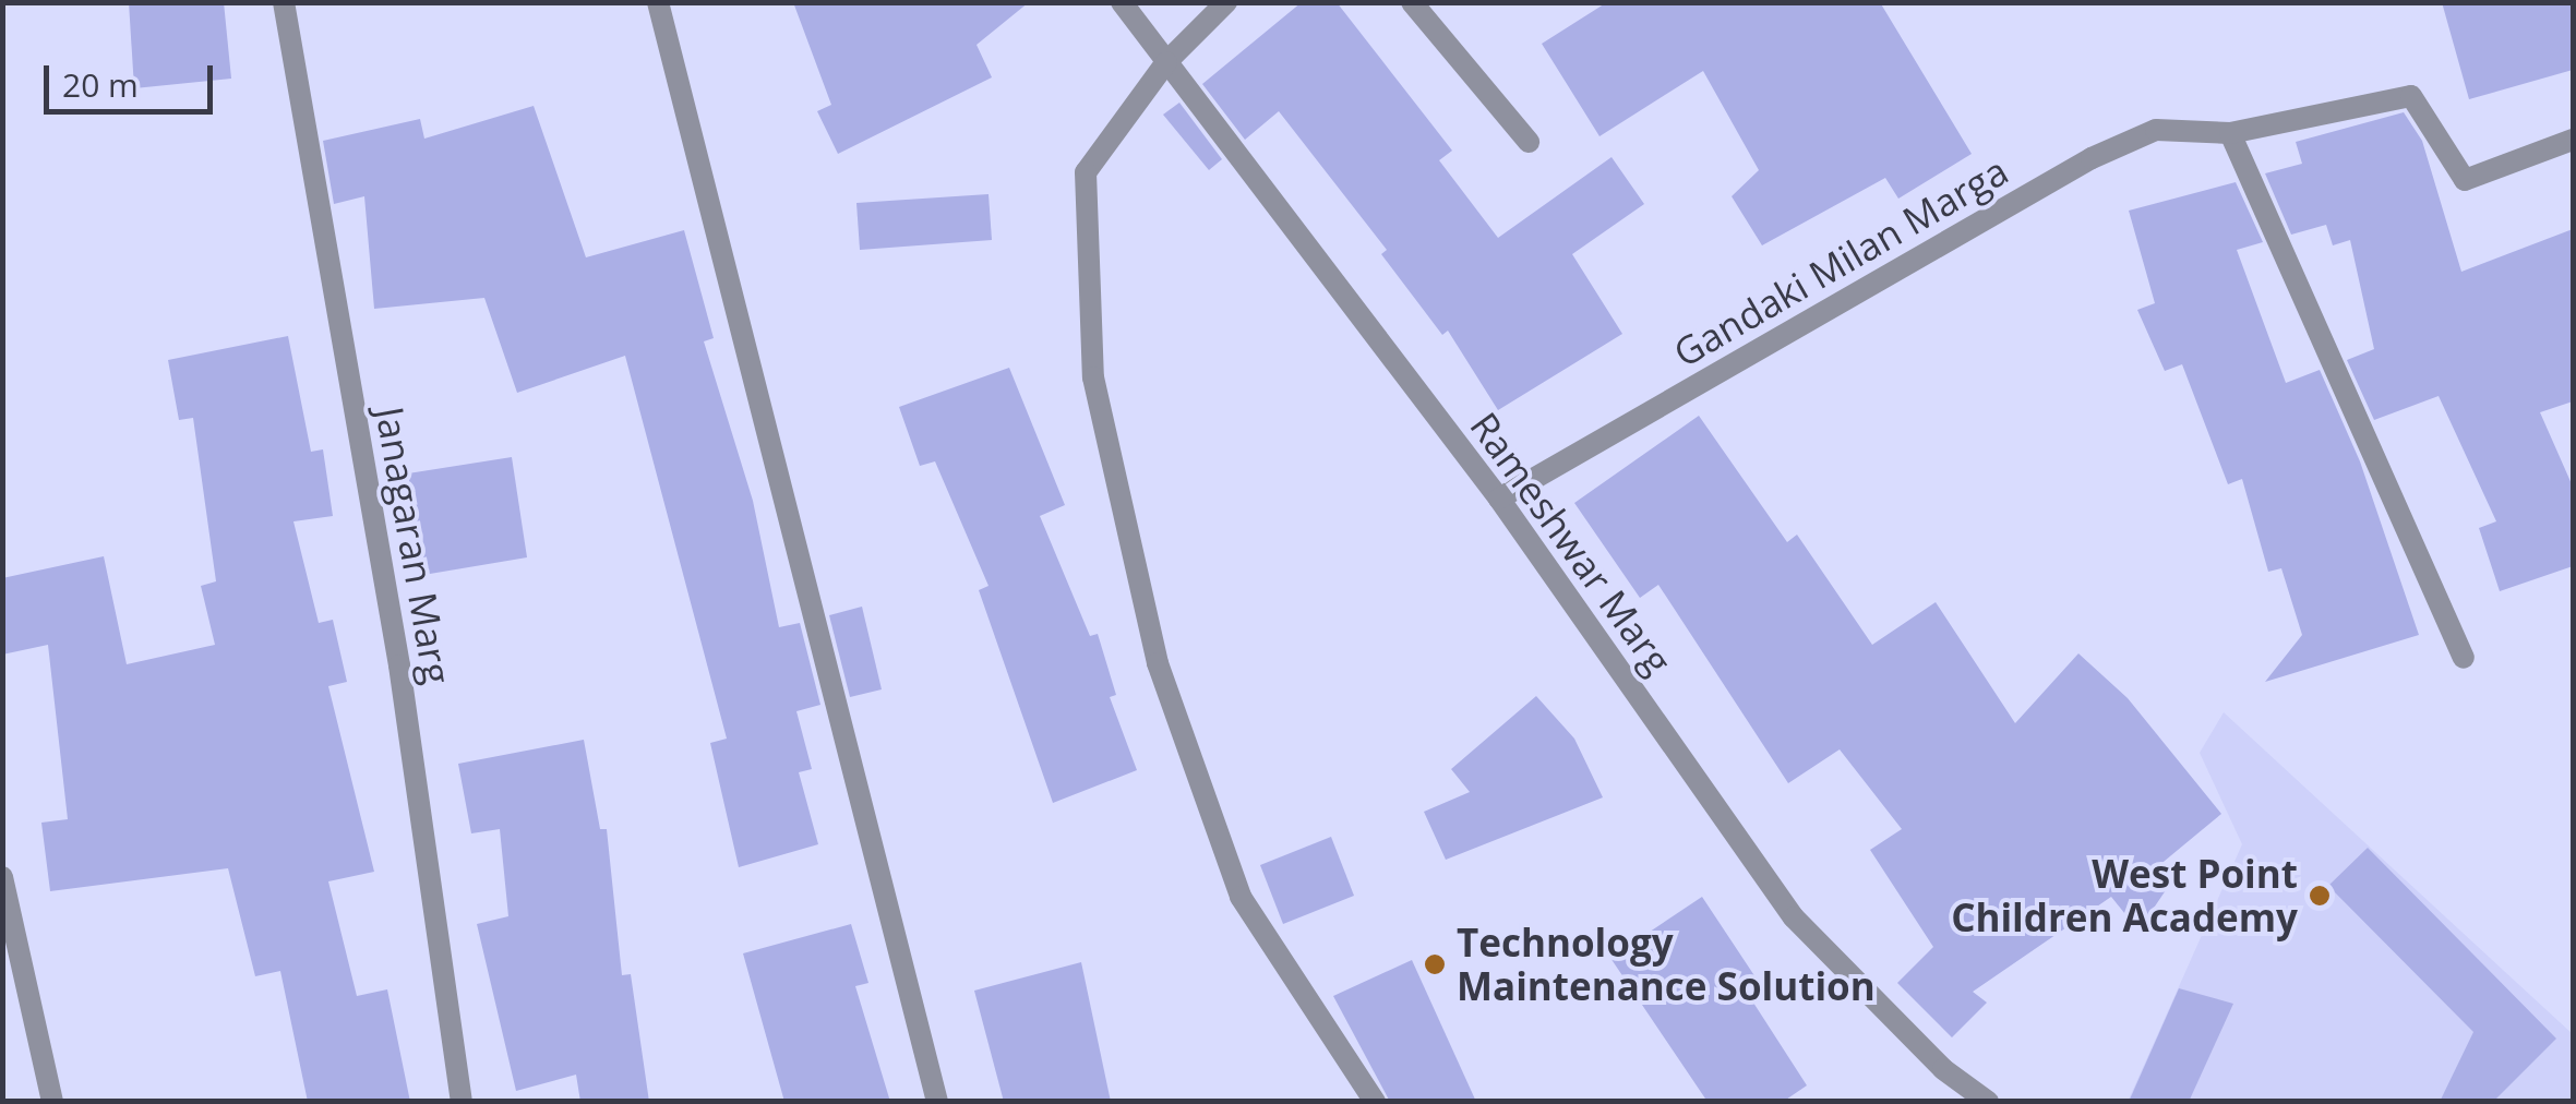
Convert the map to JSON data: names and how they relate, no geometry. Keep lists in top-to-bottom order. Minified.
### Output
{"streets":{"street":["Gandaki Milan Marga","Rameshwar Marg","Janagaran Marg"]},"crossings":[["Gandaki Milan Marga","Rameshwar Marg"]],"places":["West Point Children Academy","Technology Maintenance Solution"],"scale_bar":"20 m"}
